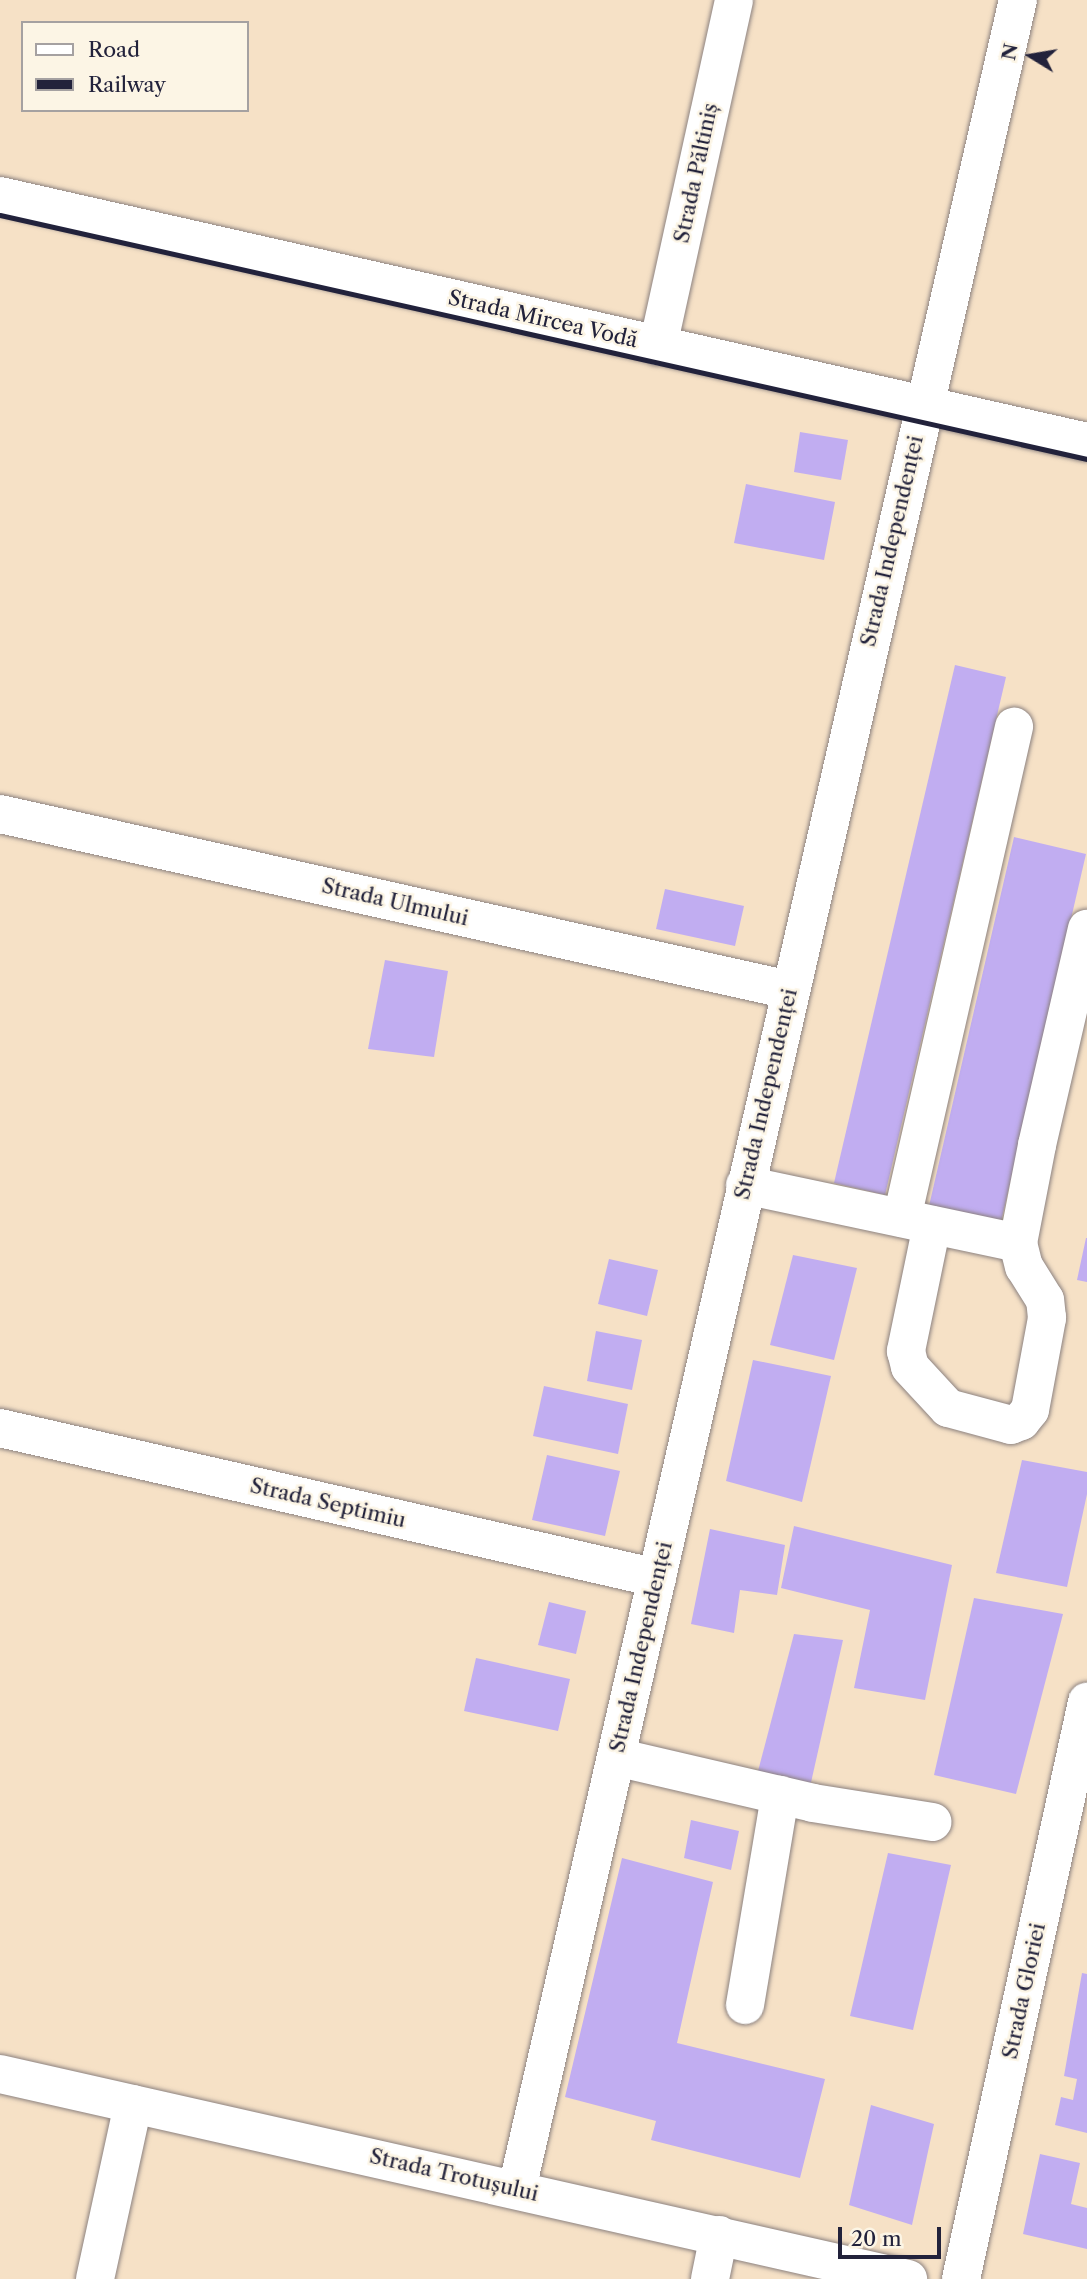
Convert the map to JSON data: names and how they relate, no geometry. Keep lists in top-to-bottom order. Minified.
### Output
{"streets":{"street":["Strada Păltiniș","Strada Mircea Vodă","Strada Independenței","Strada Ulmului","Strada Septimiu","Strada Gloriei","Strada Trotușului"]},"crossings":[["Strada Păltiniș","Strada Mircea Vodă"],["Strada Mircea Vodă","Strada Independenței"],["Strada Independenței","Strada Ulmului"],["Strada Independenței","Strada Septimiu"],["Strada Independenței","Strada Trotușului"]],"legend":["Road","Railway"],"scale_bar":"20 m","north":"left"}
